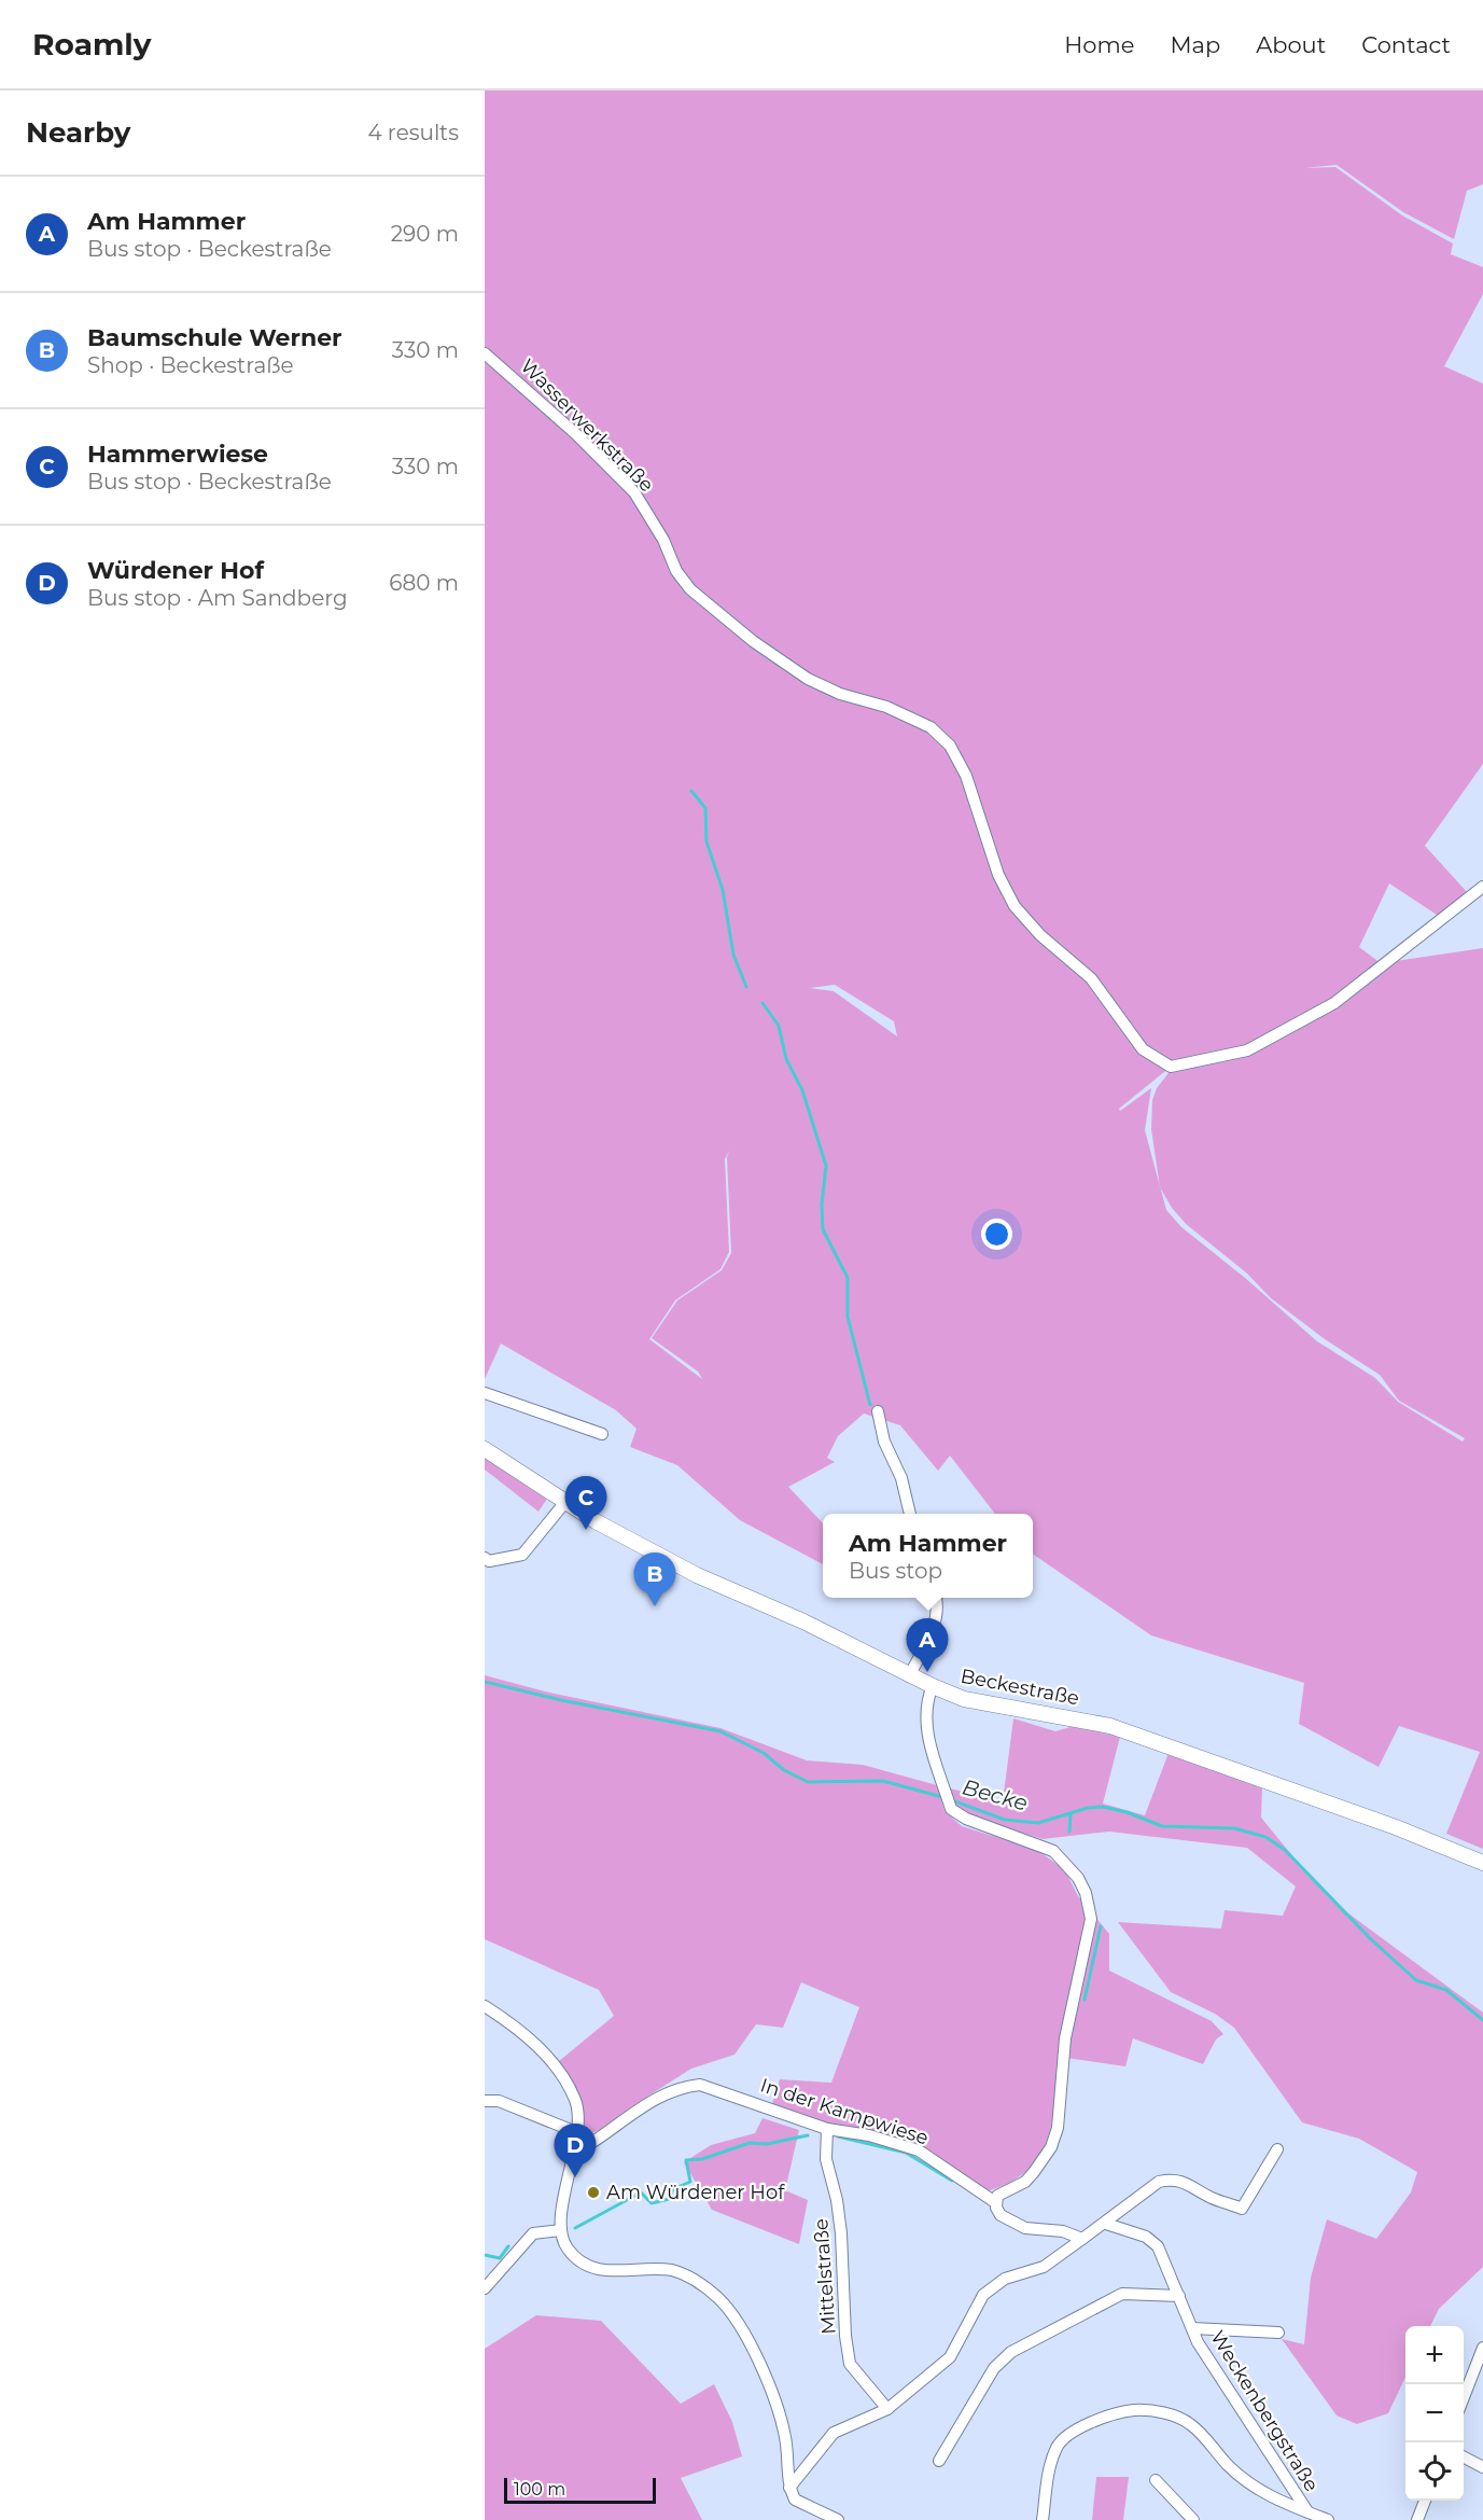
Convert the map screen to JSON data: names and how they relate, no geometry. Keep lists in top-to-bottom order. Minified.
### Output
{"streets":{"main road":["Beckestraße"],"street":["Wasserwerkstraße","In der Kampwiese","Mittelstraße","Weckenbergstraße"]},"crossings":[["In der Kampwiese","Mittelstraße"]],"water":["Becke"],"places":["Am Würdener Hof"],"scale_bar":"100 m","page":{"header":"Roamly","nav":["Home","Map","About","Contact"],"heading":["Nearby","4 results"],"list":[{"mark":"A","name":"Am Hammer","note":"Bus stop · Beckestraße","value":"290 m"},{"mark":"B","name":"Baumschule Werner","note":"Shop · Beckestraße","value":"330 m"},{"mark":"C","name":"Hammerwiese","note":"Bus stop · Beckestraße","value":"330 m"},{"mark":"D","name":"Würdener Hof","note":"Bus stop · Am Sandberg","value":"680 m"}],"pins":["C","B","A","D"],"popup":["Am Hammer","Bus stop"],"map_buttons":["+","−"],"scale":"100 m"}}
